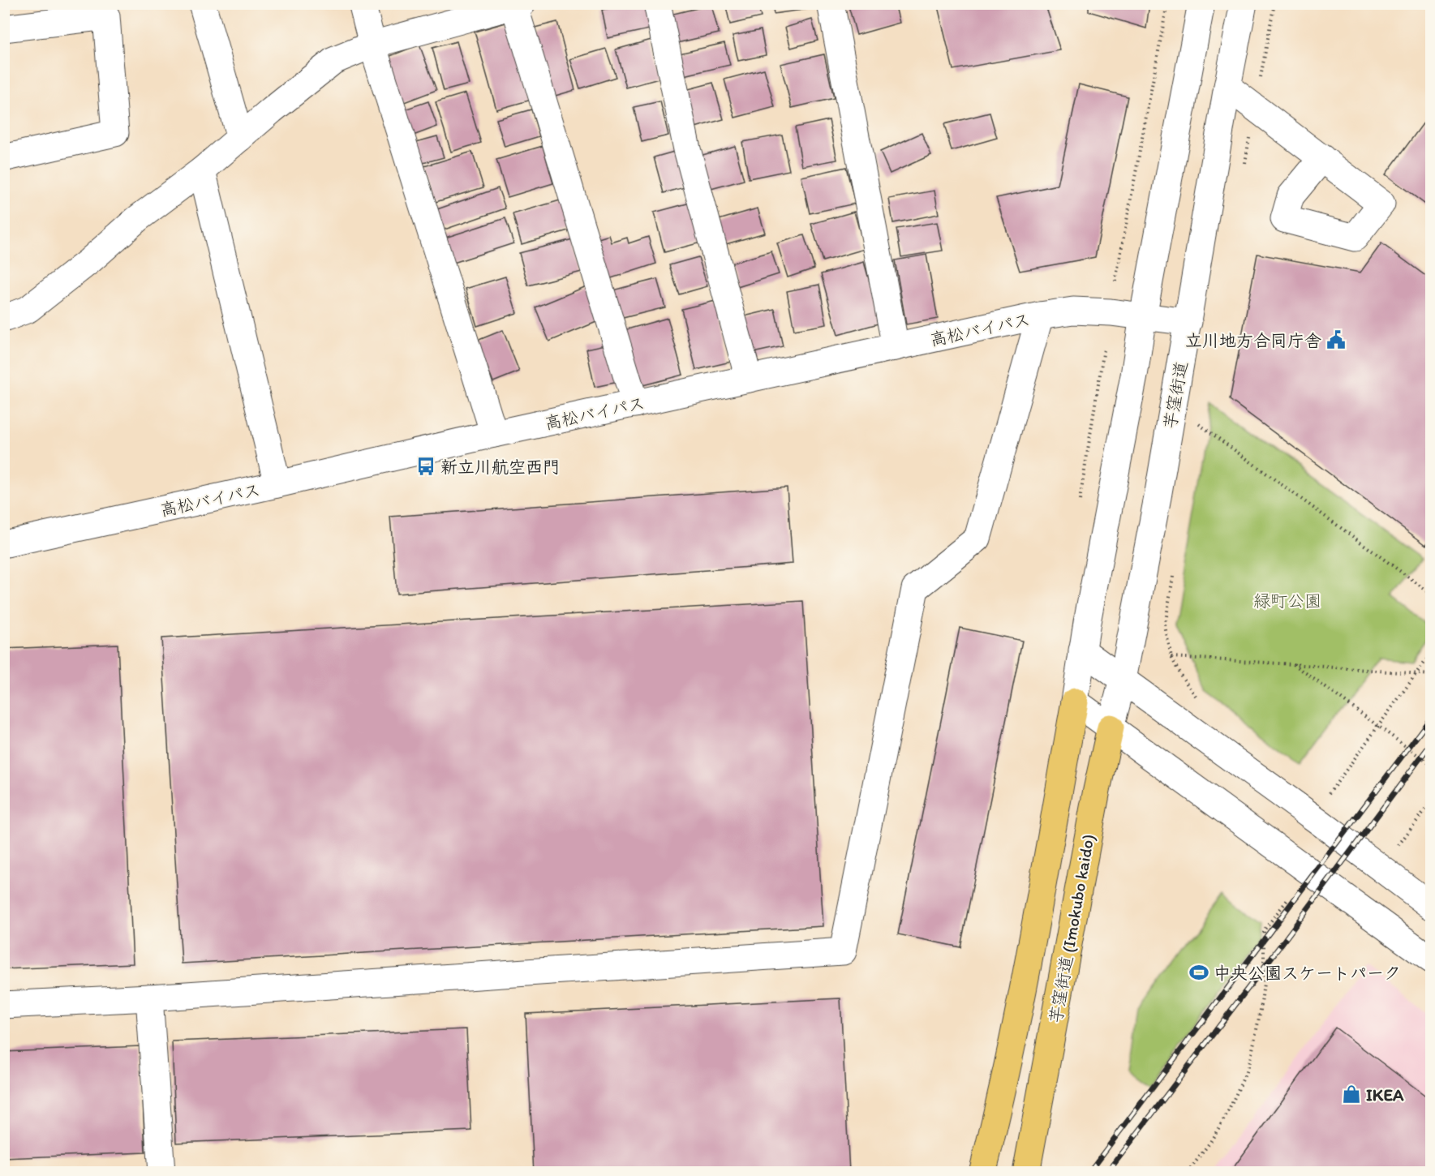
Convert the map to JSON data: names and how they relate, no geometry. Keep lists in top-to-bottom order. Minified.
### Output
{"streets":{"main road":["芋窪街道 (Imokubo kaido)"],"street":["高松バイパス","芋窪街道"]},"crossings":[["高松バイパス","芋窪街道"],["芋窪街道","芋窪街道 (Imokubo kaido)"]],"parks":["緑町公園"],"places":{"public building":["立川地方合同庁舎"],"bus stop":["新立川航空西門"],"sports":["中央公園スケートパーク"],"shop":["IKEA"]}}
